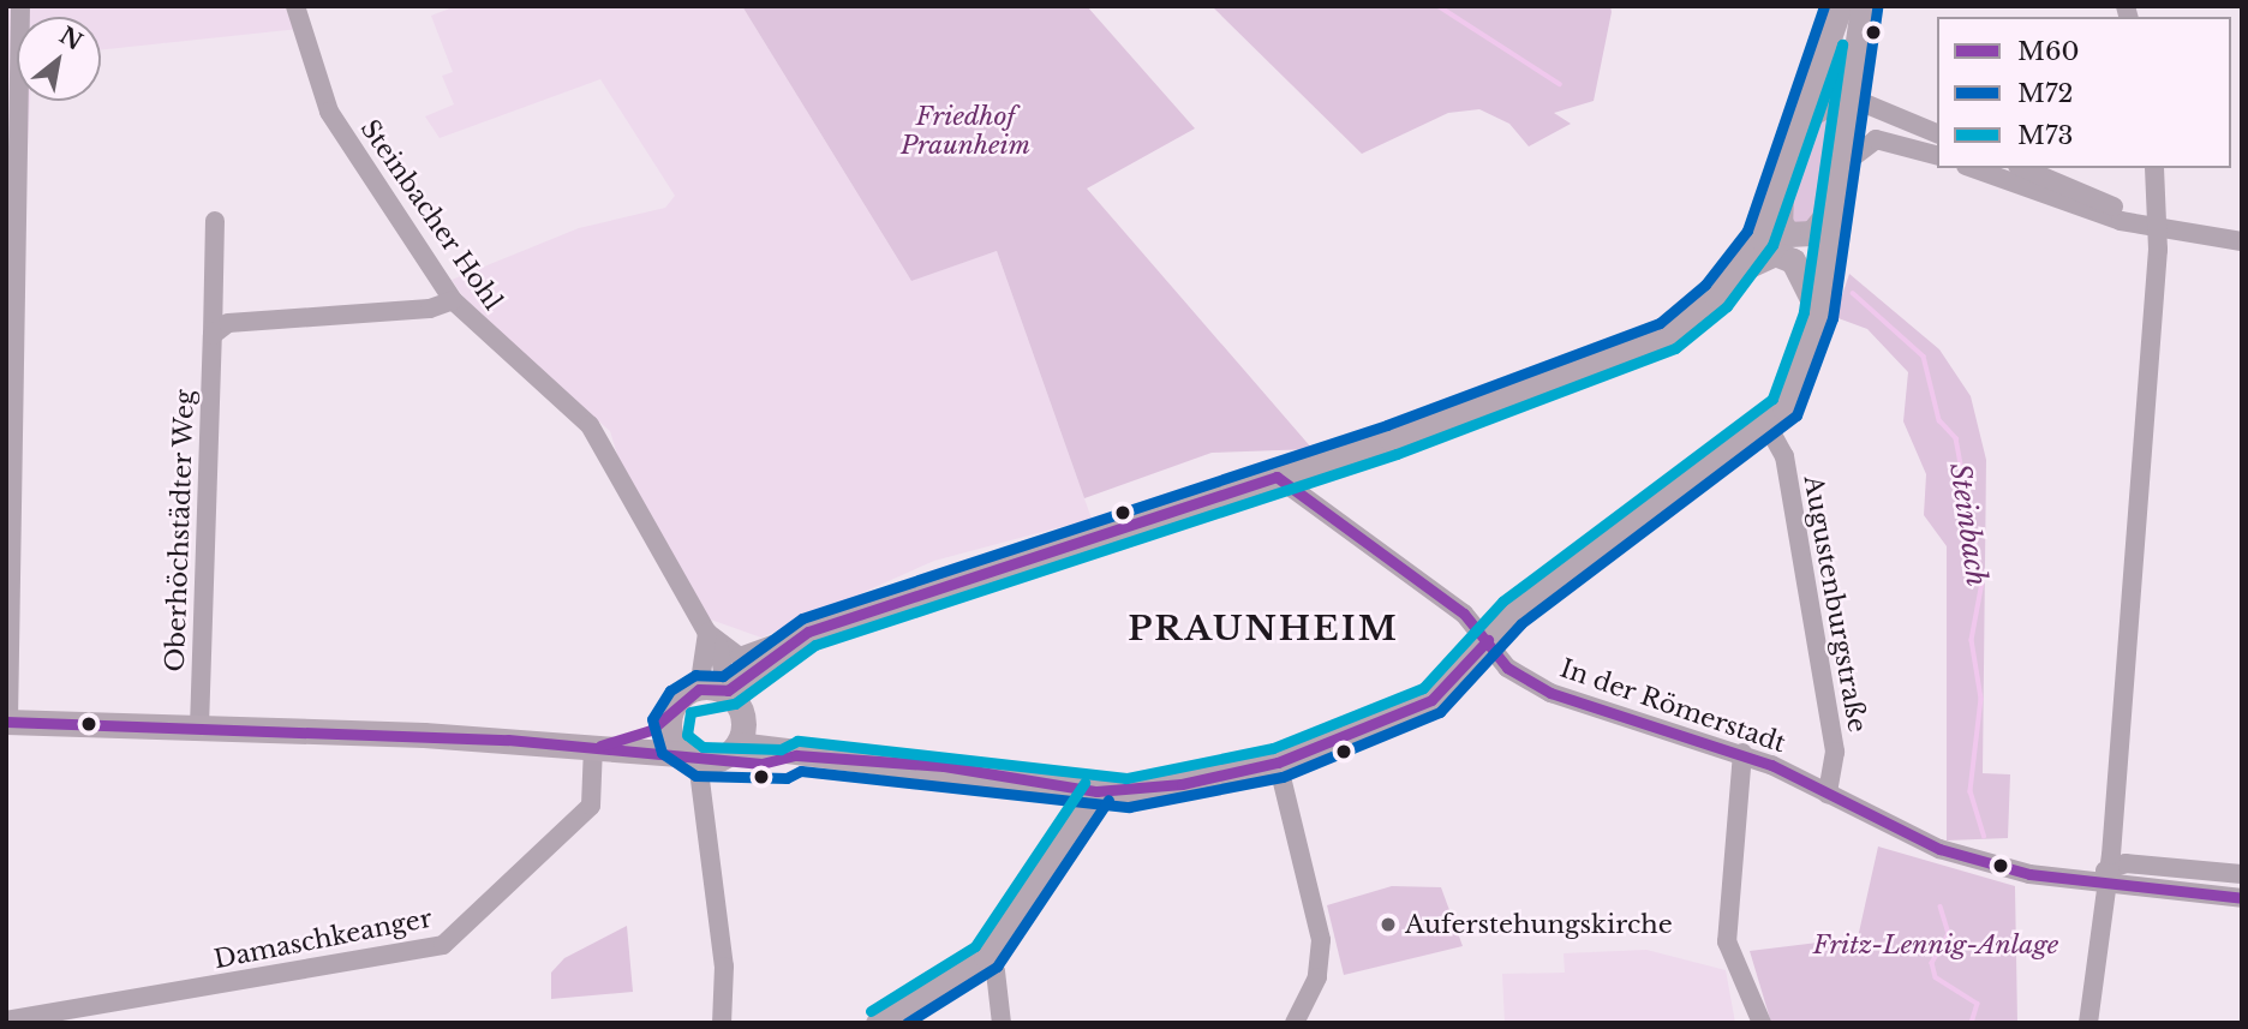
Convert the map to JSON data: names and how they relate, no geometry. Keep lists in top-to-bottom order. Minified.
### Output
{"streets":{"street":["Steinbacher Hohl","Oberhöchstädter Weg","Augustenburgstraße","In der Römerstadt","Damaschkeanger"]},"crossings":[["Augustenburgstraße","In der Römerstadt"]],"districts":["PRAUNHEIM"],"water":["Steinbach"],"parks":["Friedhof Praunheim","Fritz-Lennig-Anlage"],"places":["Auferstehungskirche"],"lines":["transit line M72","transit line M73","transit line M60"],"legend":["M60","M72","M73"],"north":"top right"}
